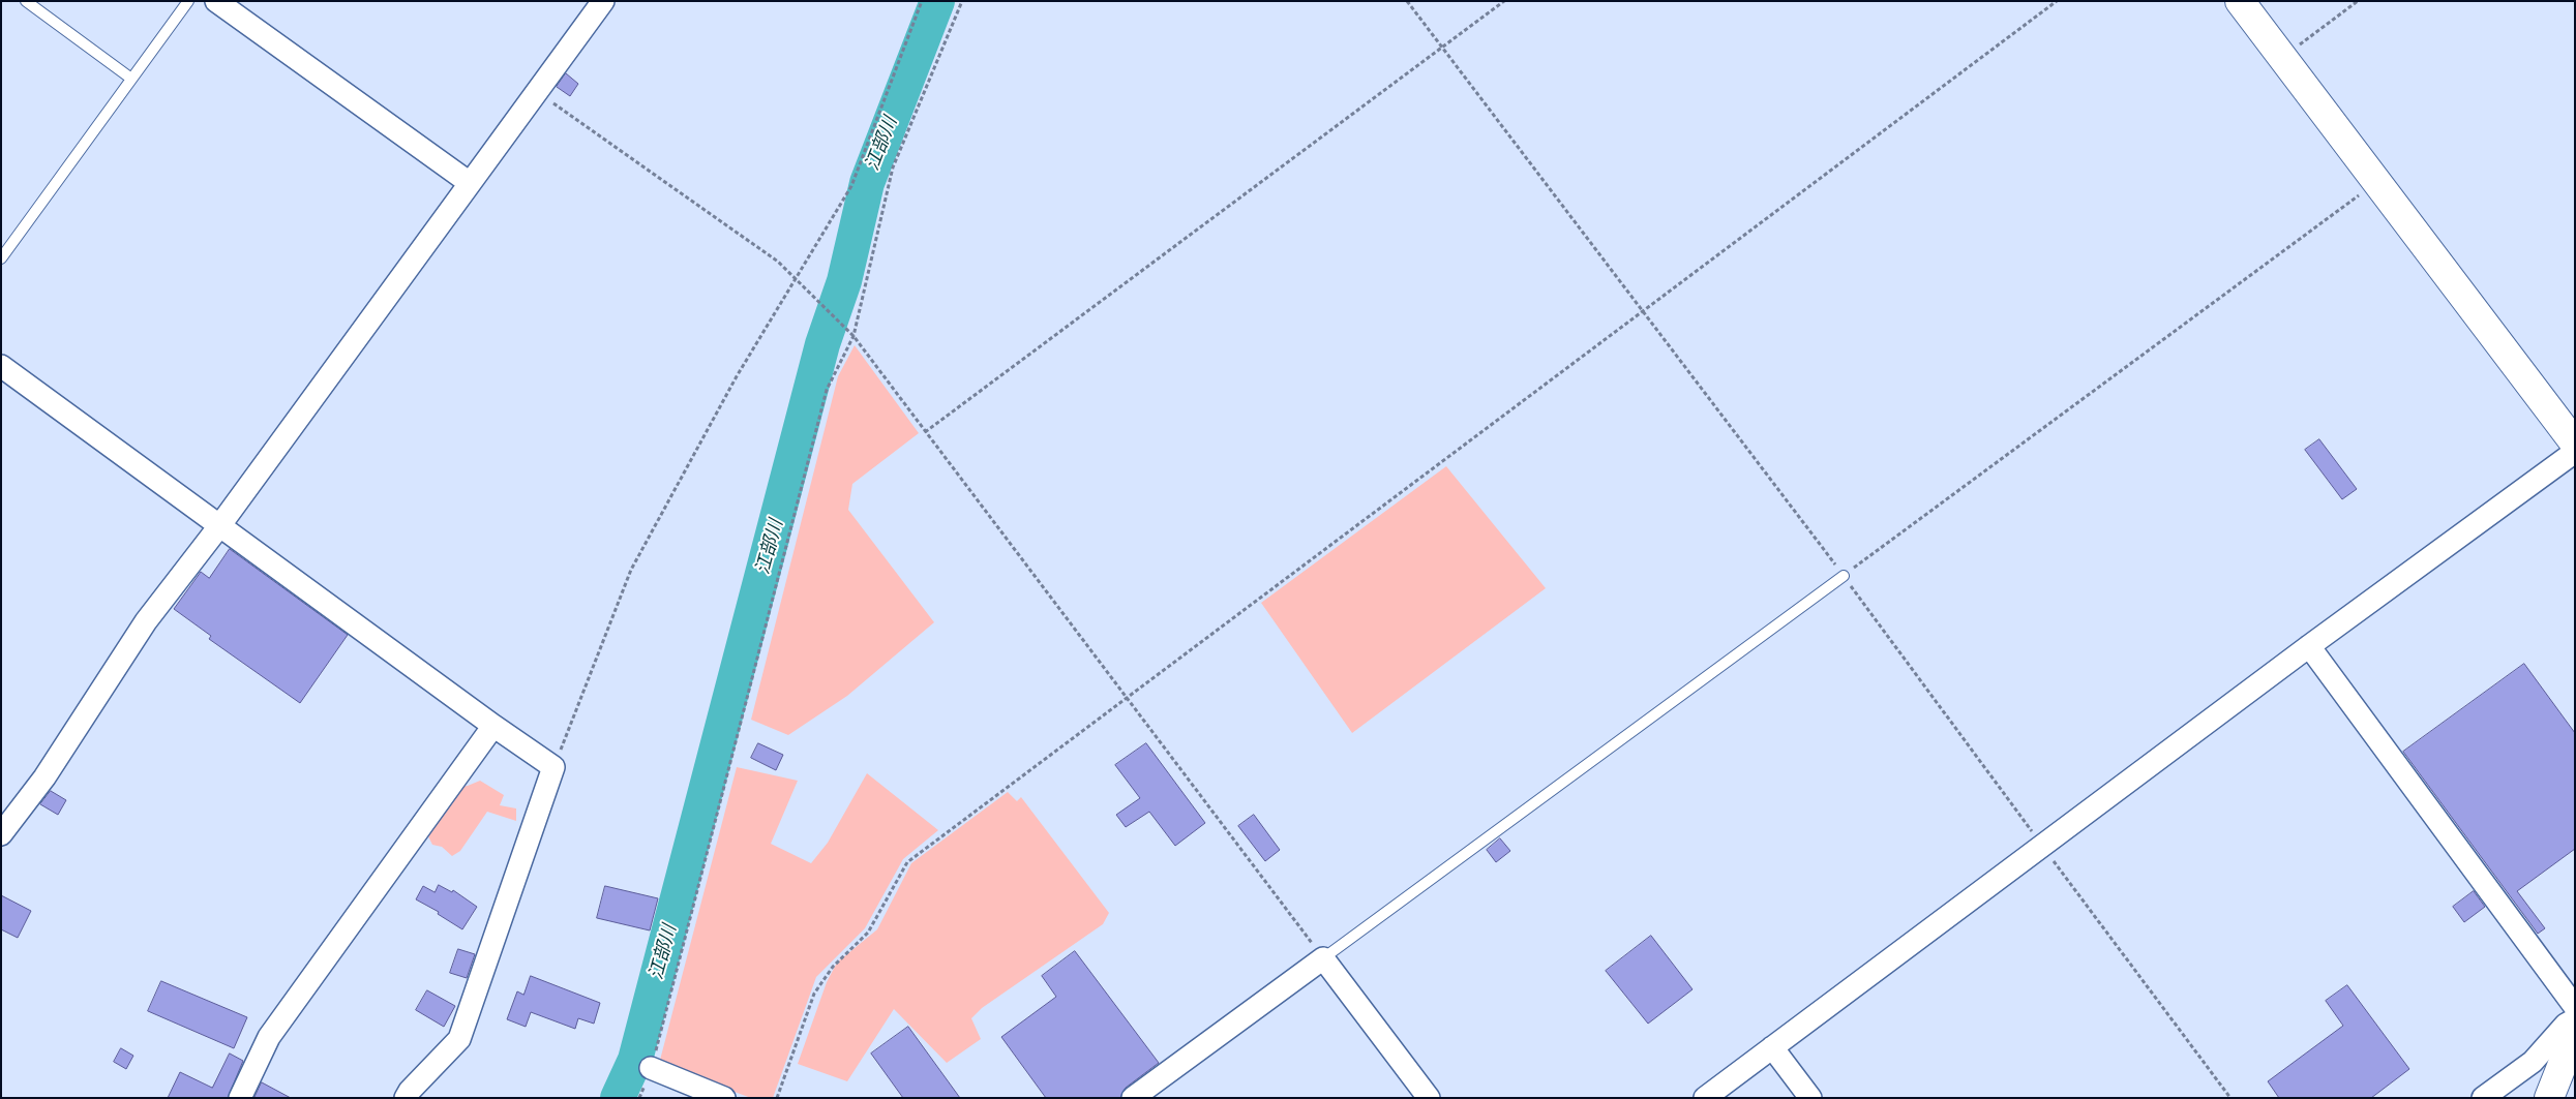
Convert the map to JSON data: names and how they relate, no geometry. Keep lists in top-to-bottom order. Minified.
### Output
{"water":["江部川"]}
